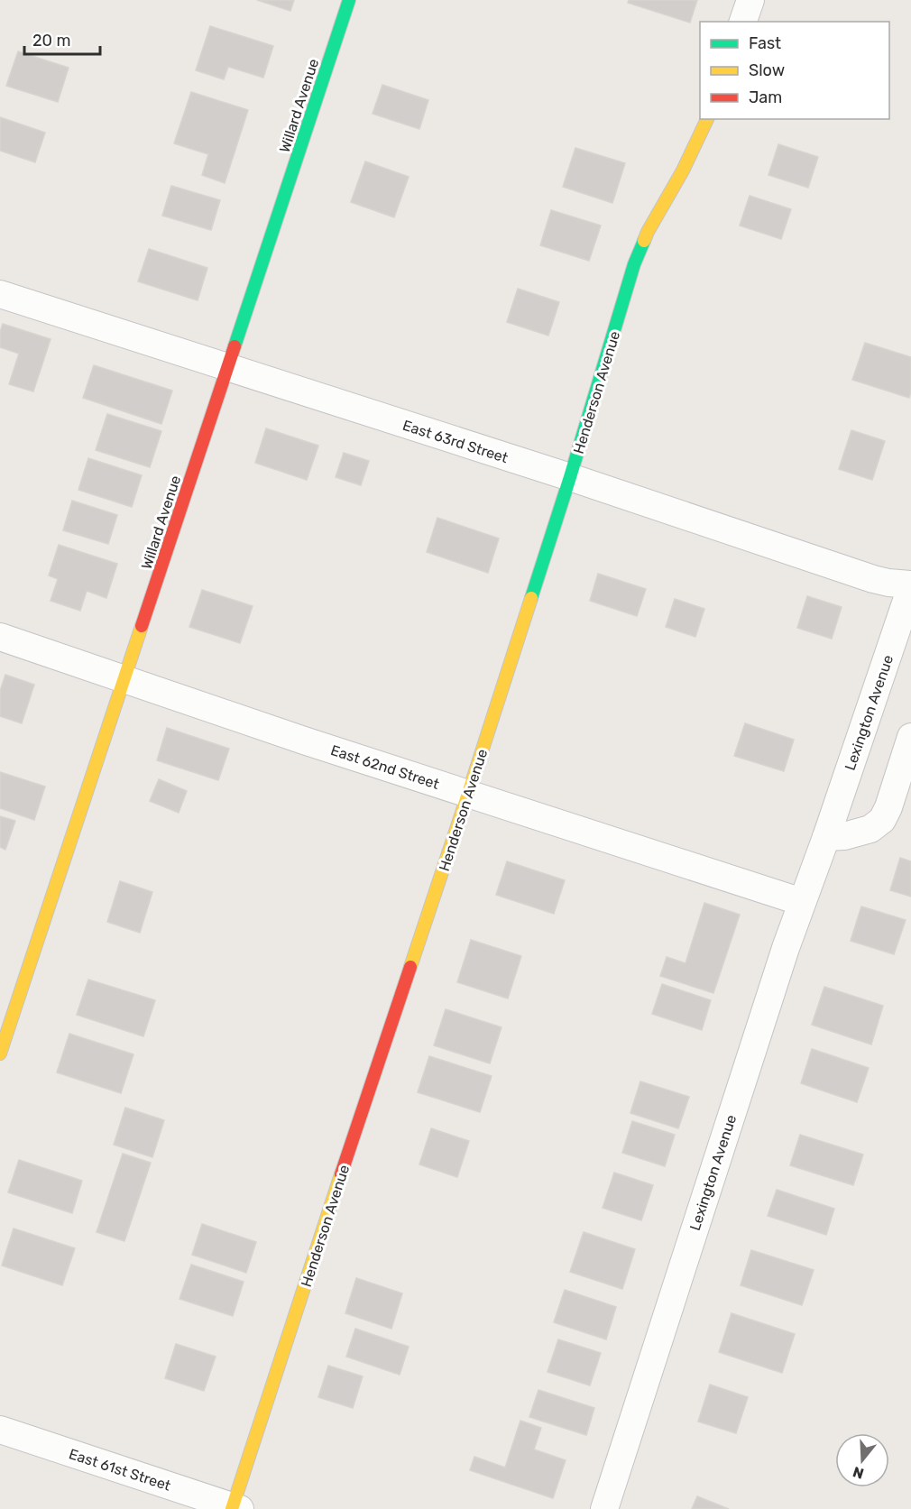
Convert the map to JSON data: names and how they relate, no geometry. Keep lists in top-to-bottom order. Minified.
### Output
{"streets":{"street":["Willard Avenue","Henderson Avenue","East 63rd Street","Lexington Avenue","East 62nd Street","East 61st Street"]},"crossings":[["Willard Avenue","East 63rd Street"],["Willard Avenue","East 62nd Street"],["Henderson Avenue","East 63rd Street"],["Henderson Avenue","East 62nd Street"],["Henderson Avenue","East 61st Street"],["East 63rd Street","Lexington Avenue"],["Lexington Avenue","East 62nd Street"]],"legend":["Fast","Slow","Jam"],"scale_bar":"20 m","north":"bottom"}
